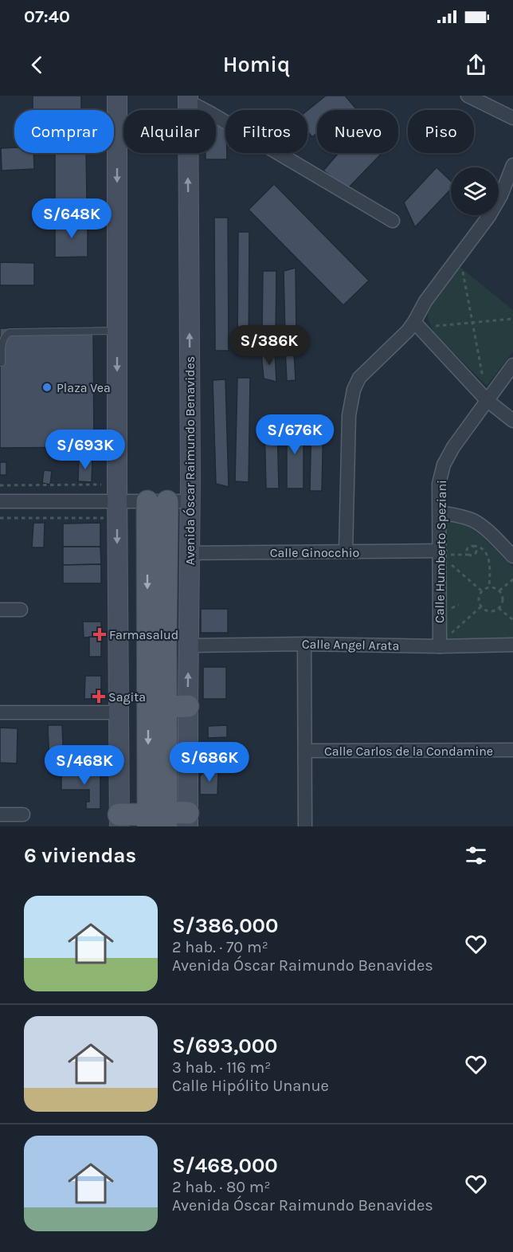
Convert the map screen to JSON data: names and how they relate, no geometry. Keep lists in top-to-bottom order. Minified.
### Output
{"streets":{"main road":["Avenida Óscar Raimundo Benavides"],"street":["Calle Humberto Speziani","Calle Ginocchio","Calle Angel Arata","Calle Carlos de la Condamine"]},"crossings":[["Avenida Óscar Raimundo Benavides","Calle Ginocchio"],["Avenida Óscar Raimundo Benavides","Calle Angel Arata"],["Calle Humberto Speziani","Calle Ginocchio"],["Calle Humberto Speziani","Calle Angel Arata"]],"places":{"other":["Plaza Vea"],"health":["Farmasalud","Sagita"]},"page":{"status":"07:40","header":"Homiq","chip":["Comprar","Alquilar","Filtros","Nuevo","Piso"],"price":["S/648K","S/386K","S/676K","S/693K","S/686K","S/468K"],"heading":"6 viviendas","list":[{"name":"S/386,000","note":"2 hab. · 70 m² · Avenida Óscar Raimundo Benavides"},{"name":"S/693,000","note":"3 hab. · 116 m² · Calle Hipólito Unanue"},{"name":"S/468,000","note":"2 hab. · 80 m² · Avenida Óscar Raimundo Benavides"}]}}
